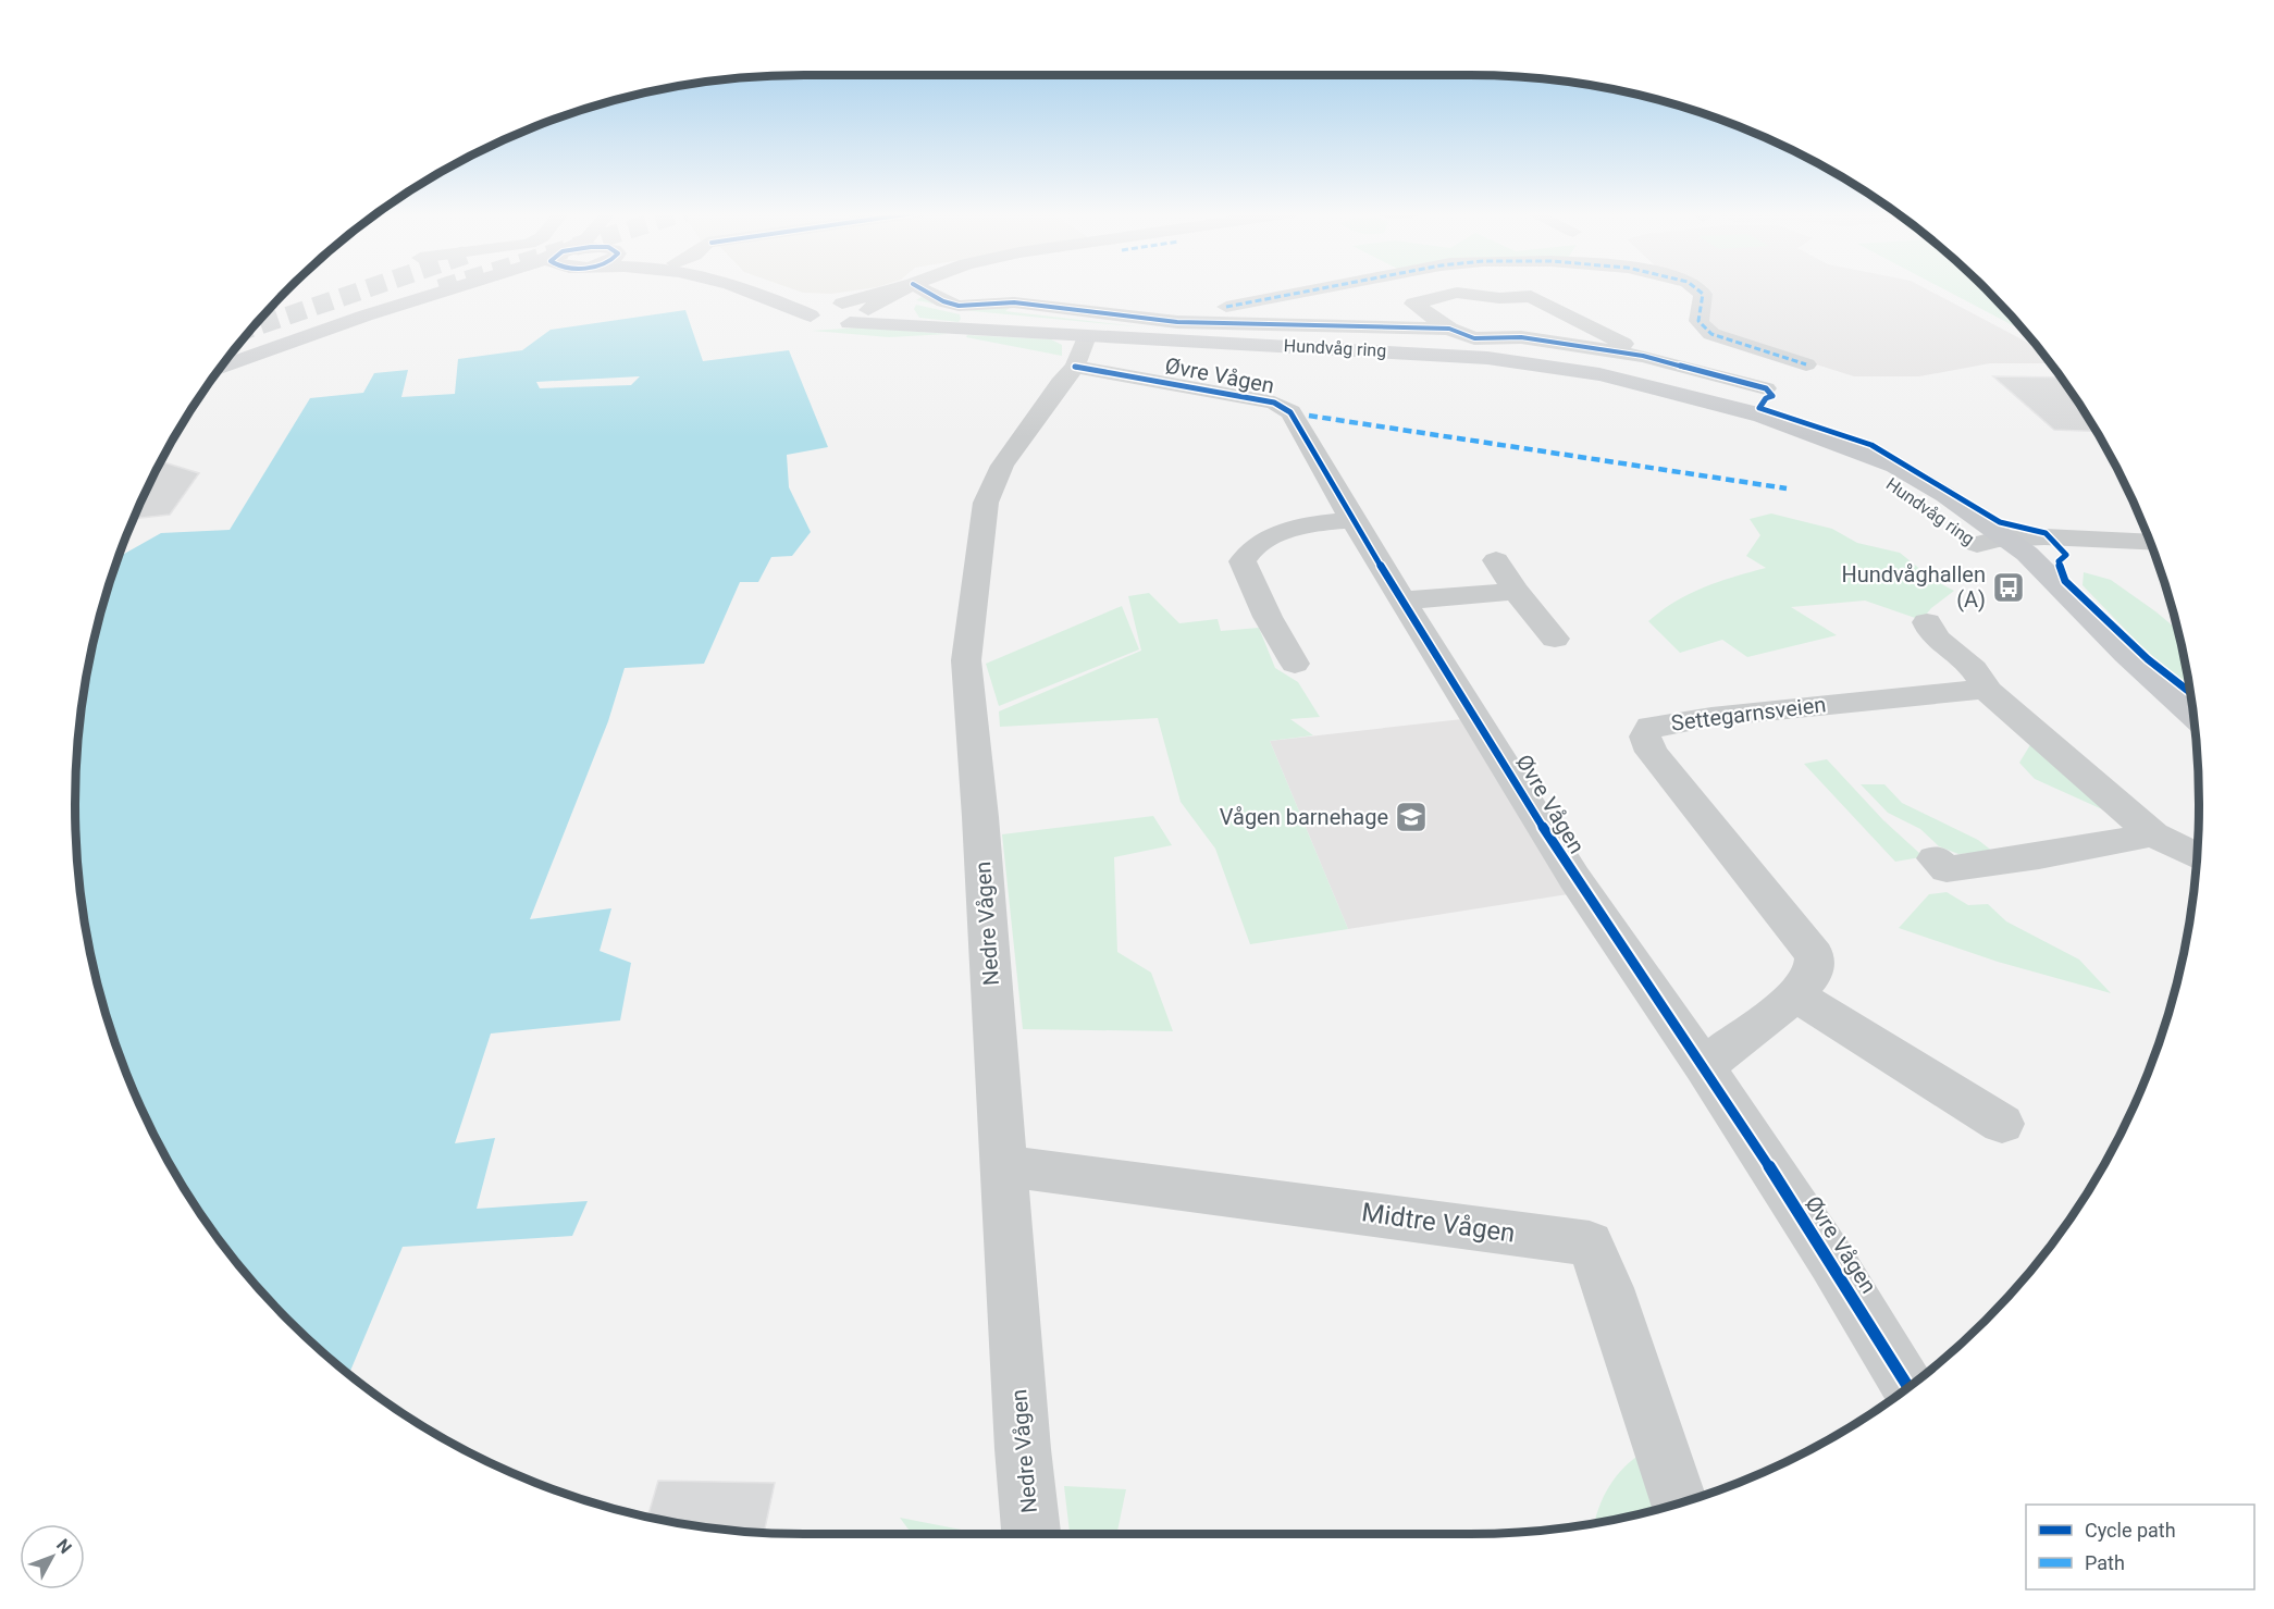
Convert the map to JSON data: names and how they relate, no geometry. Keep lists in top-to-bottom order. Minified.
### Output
{"streets":{"main road":["Hundvåg ring"],"street":["Øvre Vågen","Settegarnsveien","Nedre Vågen","Midtre Vågen"]},"crossings":[["Hundvåg ring","Øvre Vågen"],["Hundvåg ring","Nedre Vågen"],["Øvre Vågen","Settegarnsveien"],["Øvre Vågen","Nedre Vågen"],["Nedre Vågen","Midtre Vågen"]],"places":{"bus stop":["Hundvåghallen (A)"],"school or university":["Vågen barnehage"]},"legend":["Cycle path","Path"],"north":"top right"}
